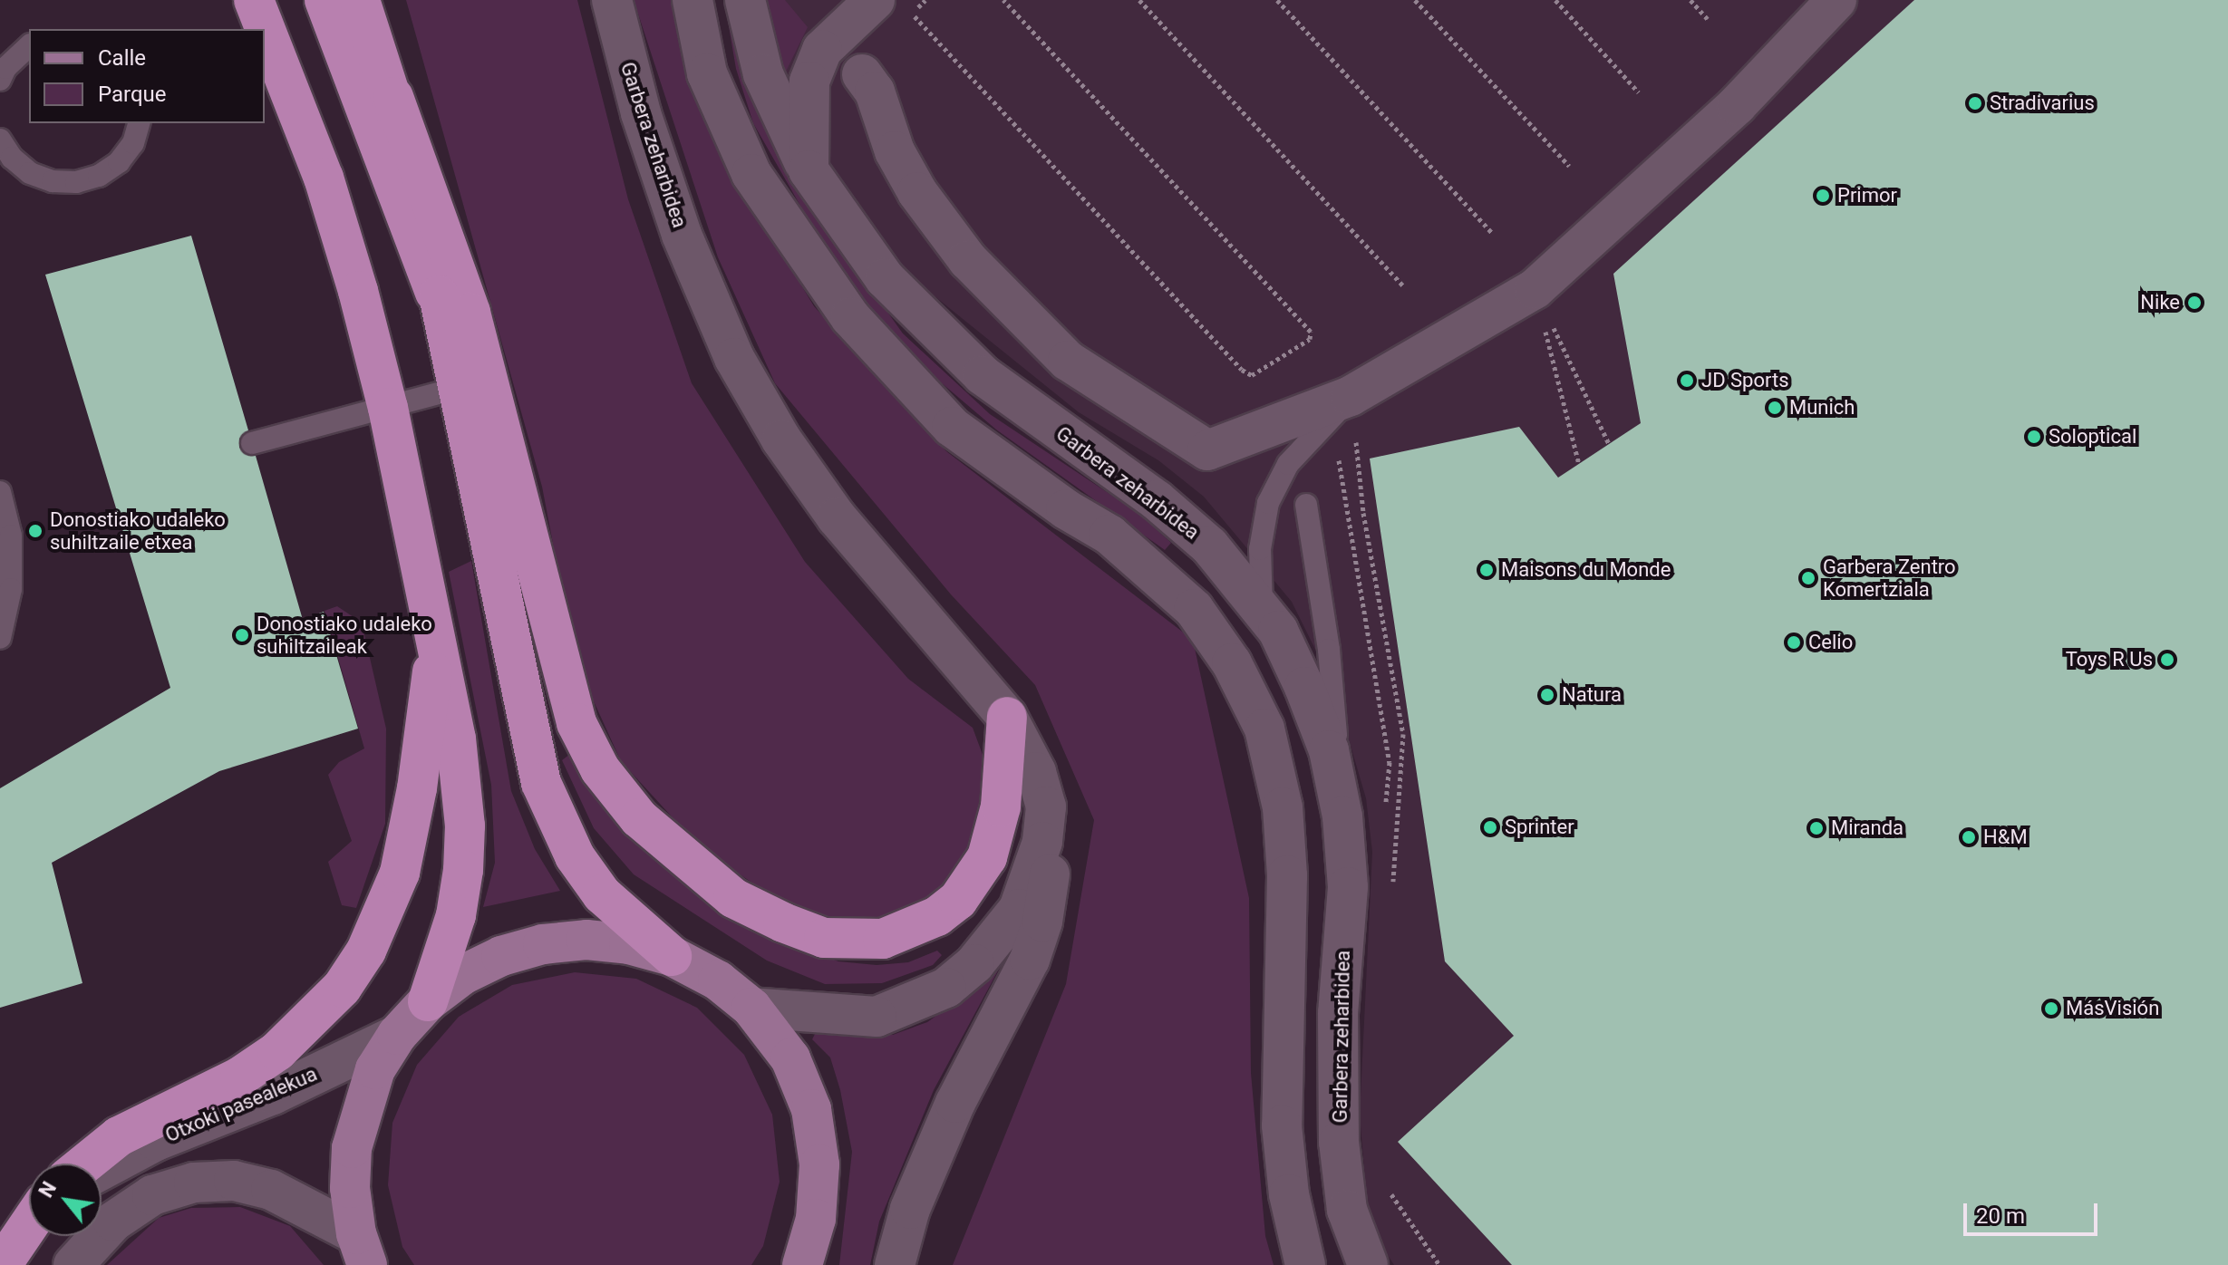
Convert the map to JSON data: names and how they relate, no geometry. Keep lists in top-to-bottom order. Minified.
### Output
{"streets":{"street":["Garbera zeharbidea","Otxoki pasealekua"]},"places":["Stradivarius","Primor","Nike","JD Sports","Munich","Soloptical","Donostiako udaleko suhiltzaile etxea","Maisons du Monde","Garbera Zentro Komertziala","Donostiako udaleko suhiltzaileak","Celio","Toys R Us","Natura","Sprinter","Miranda","H&M","MásVisión"],"legend":["Calle","Parque"],"scale_bar":"20 m","north":"top left"}
